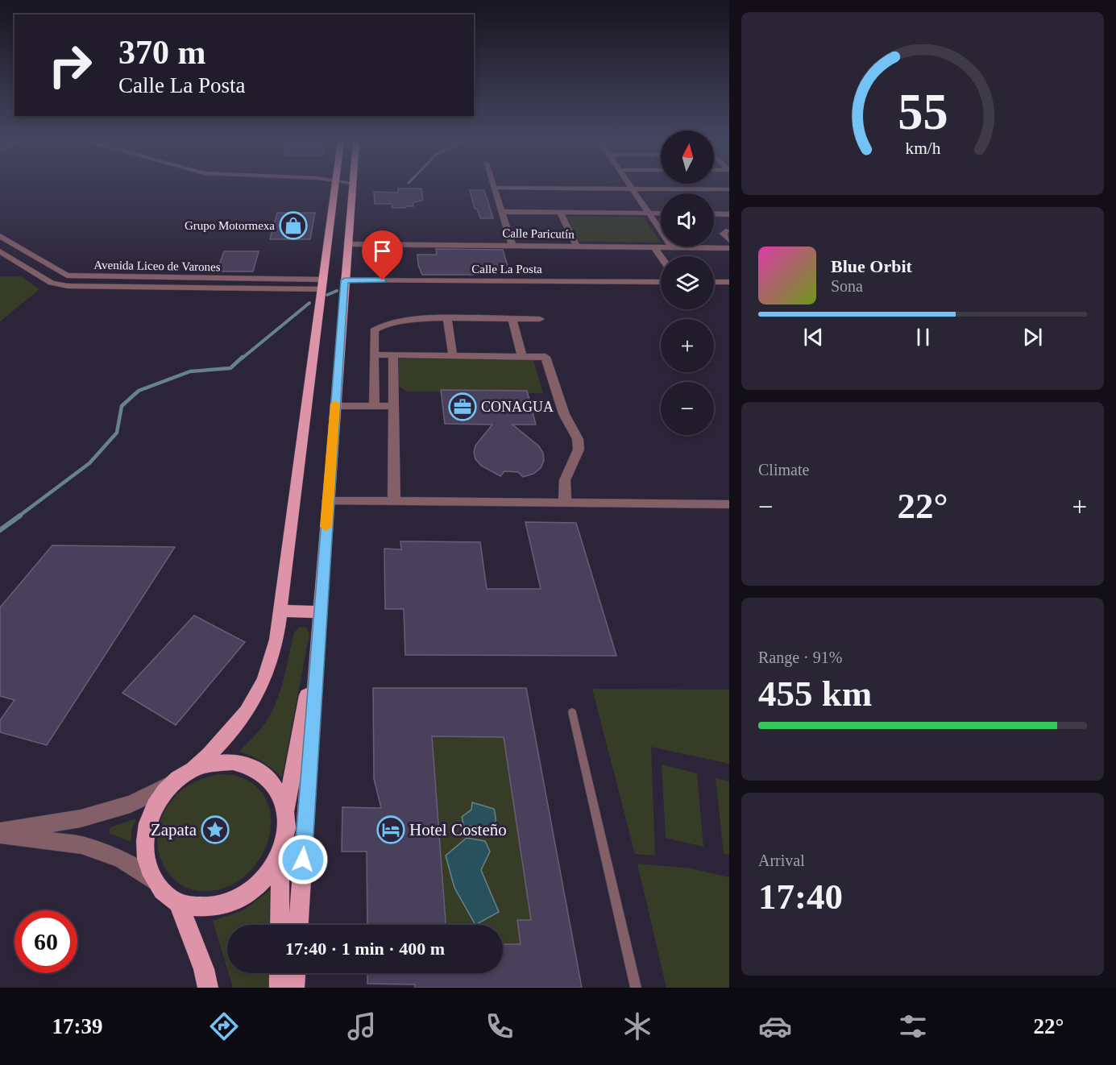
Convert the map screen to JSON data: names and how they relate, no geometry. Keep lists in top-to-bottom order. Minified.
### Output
{"streets":{"street":["Calle Paricutín","Avenida Liceo de Varones","Calle La Posta"]},"places":{"shop":["Grupo Motormexa"],"office":["CONAGUA"],"place":["Zapata"],"hotel":["Hotel Costeño"]},"north":"top","page":{"turn":["370 m","Calle La Posta"],"map_buttons":["+","−"],"song":["Blue Orbit","Sona"],"tile":["Climate",["Range · 91%","455 km"],["Arrival","17:40"]],"heat":["−","22°","+"],"limit":"60","trip":"17:40 · 1 min · 400 m","tabs":["17:39","22°"],"gauge":["55","km/h"]}}
